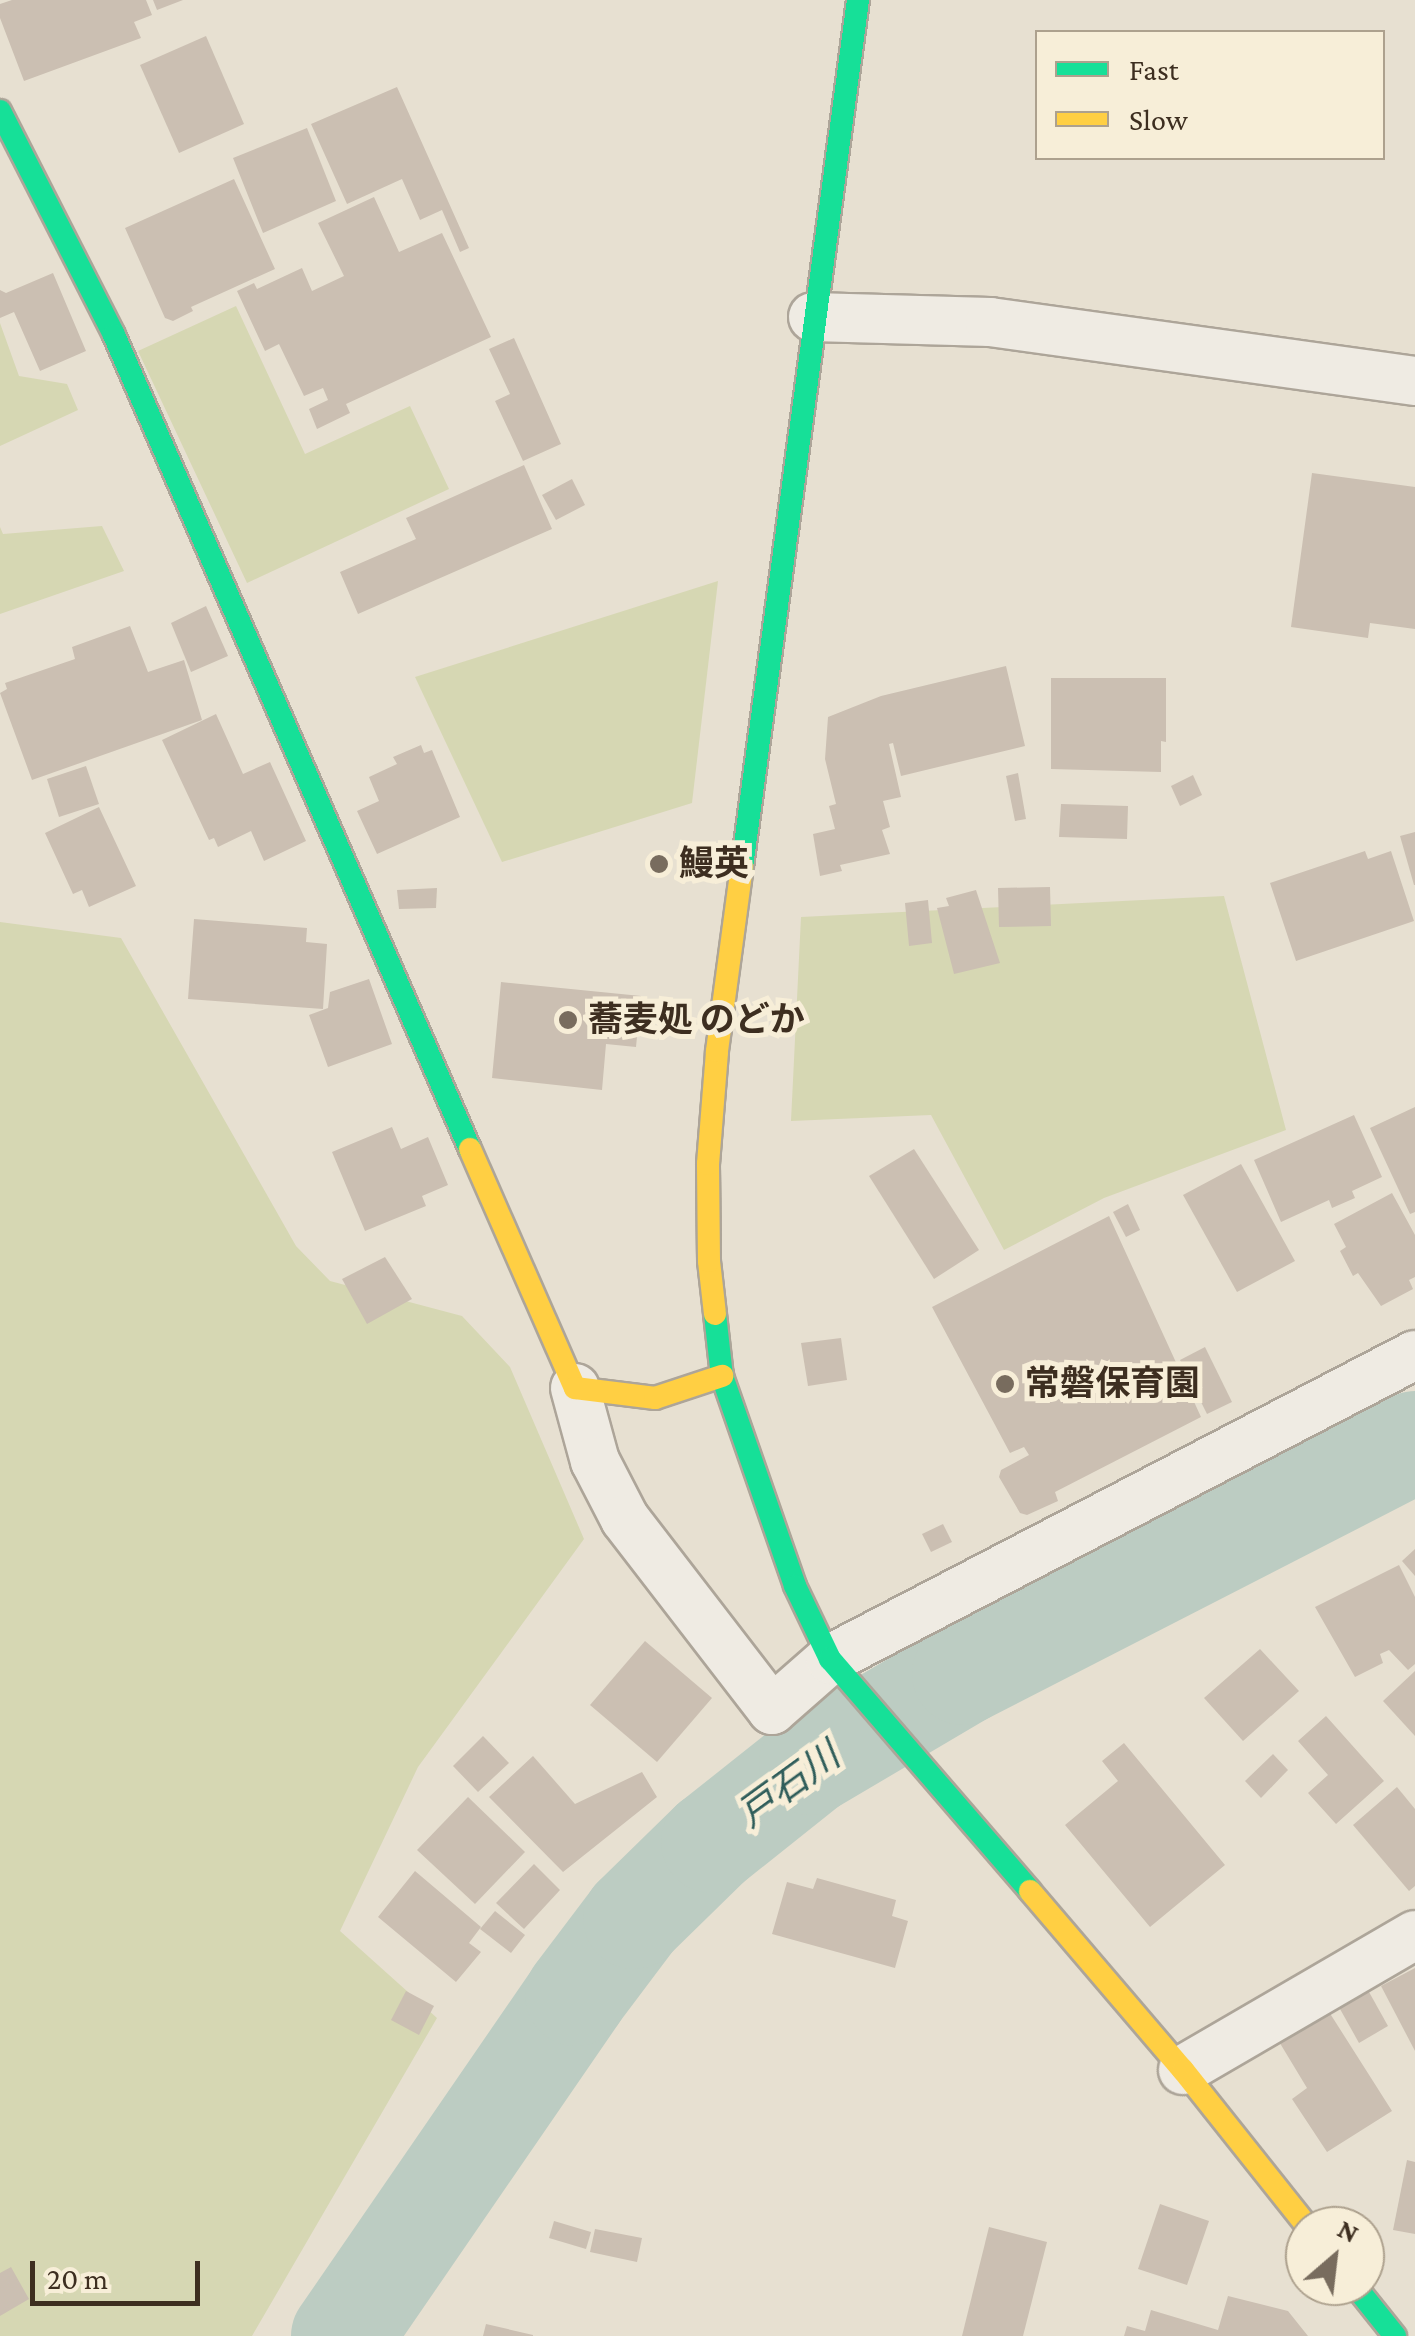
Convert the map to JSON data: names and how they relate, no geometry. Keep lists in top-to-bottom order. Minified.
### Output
{"water":["戸石川"],"places":["鰻英","蕎麦処 のどか","常磐保育園"],"legend":["Fast","Slow"],"scale_bar":"20 m","north":"top right"}
